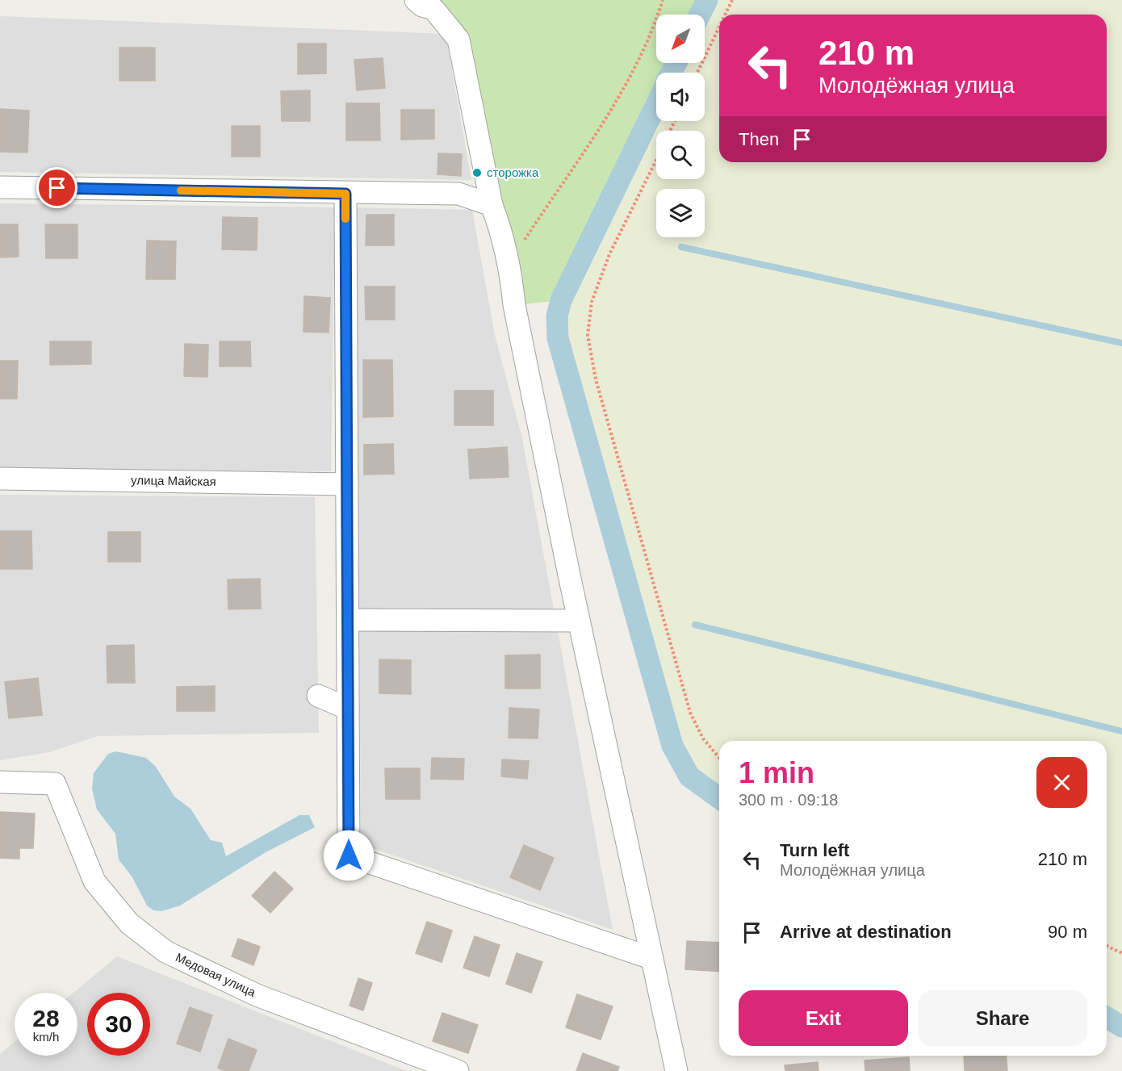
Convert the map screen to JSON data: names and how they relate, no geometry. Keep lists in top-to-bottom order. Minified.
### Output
{"streets":{"street":["улица Майская","Медовая улица"]},"places":["сторожка"],"north":"bottom left","page":{"turn":["210 m","Молодёжная улица"],"then":"Then","heading":["1 min","300 m · 09:18"],"list":[{"name":"Turn left","note":"Молодёжная улица","value":"210 m"},{"name":"Arrive at destination","value":"90 m"}],"buttons":["Exit","Share"],"speed":"28 km/h","limit":"30"}}
